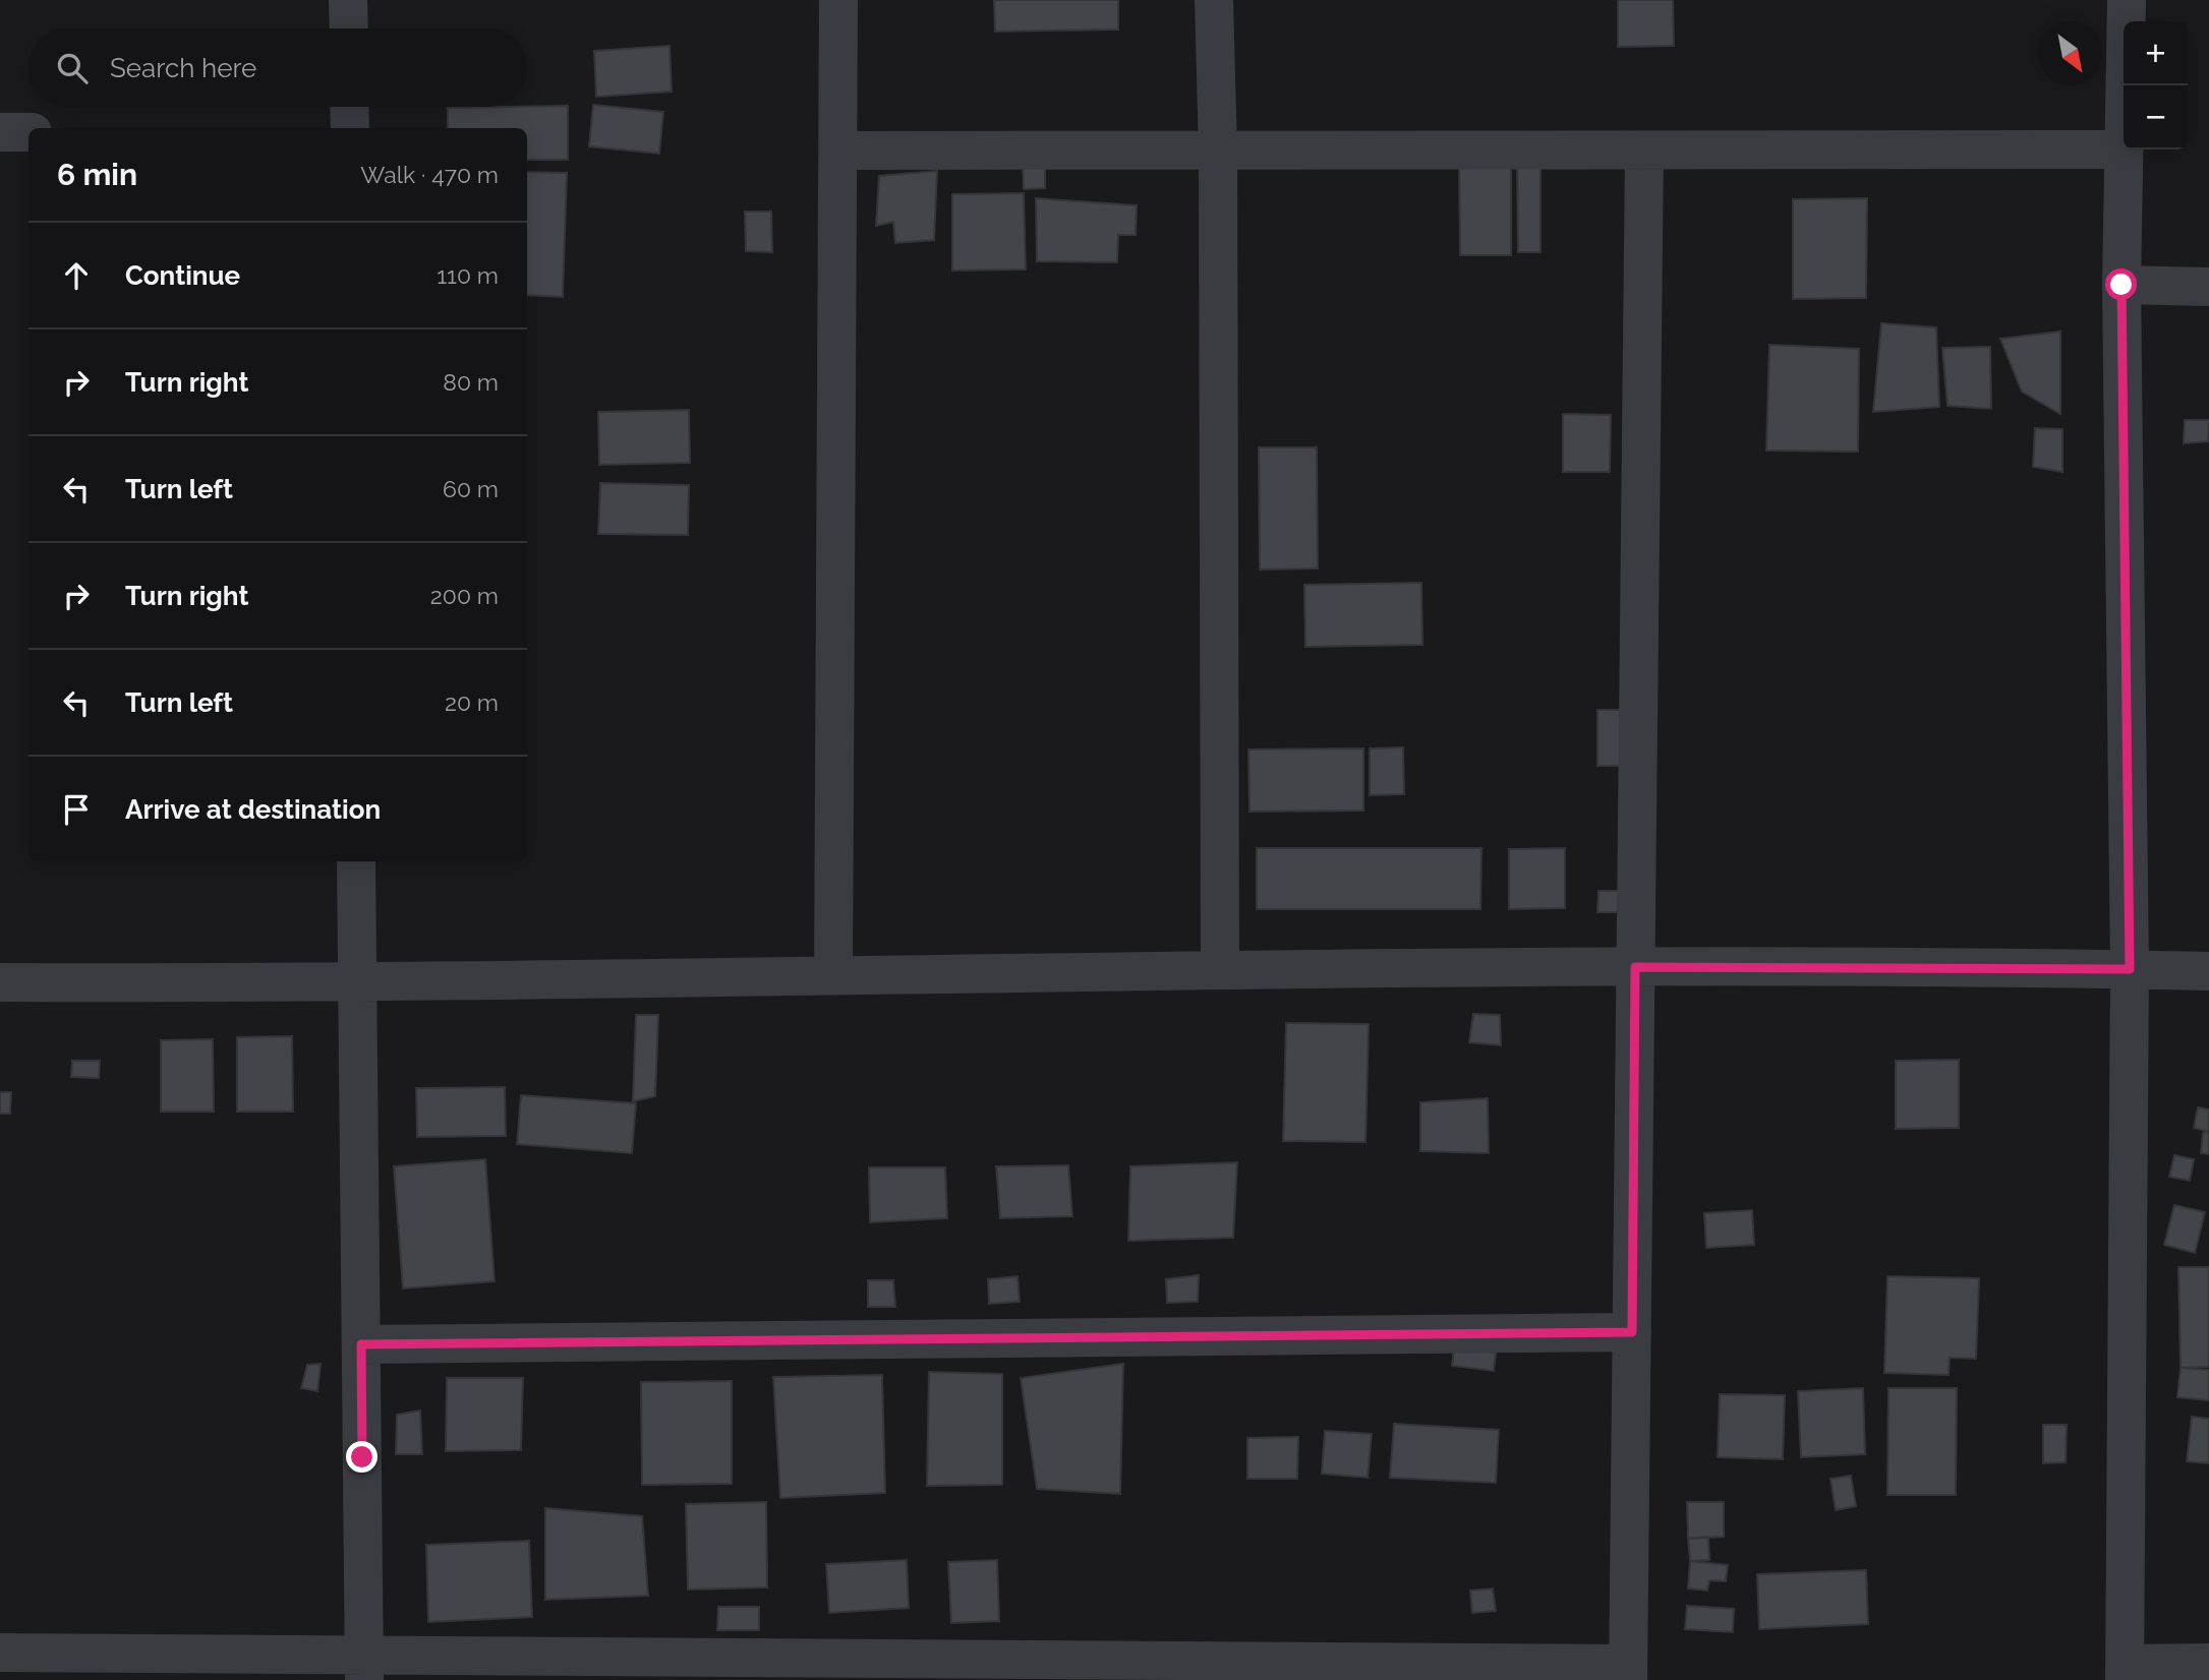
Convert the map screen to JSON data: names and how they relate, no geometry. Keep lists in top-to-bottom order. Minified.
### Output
{"north":"bottom right","page":{"map_buttons":["+","−"],"search":"Search here","heading":["6 min","Walk · 470 m"],"list":[["Continue","110 m"],["Turn right","80 m"],["Turn left","60 m"],["Turn right","200 m"],["Turn left","20 m"],"Arrive at destination"]}}
